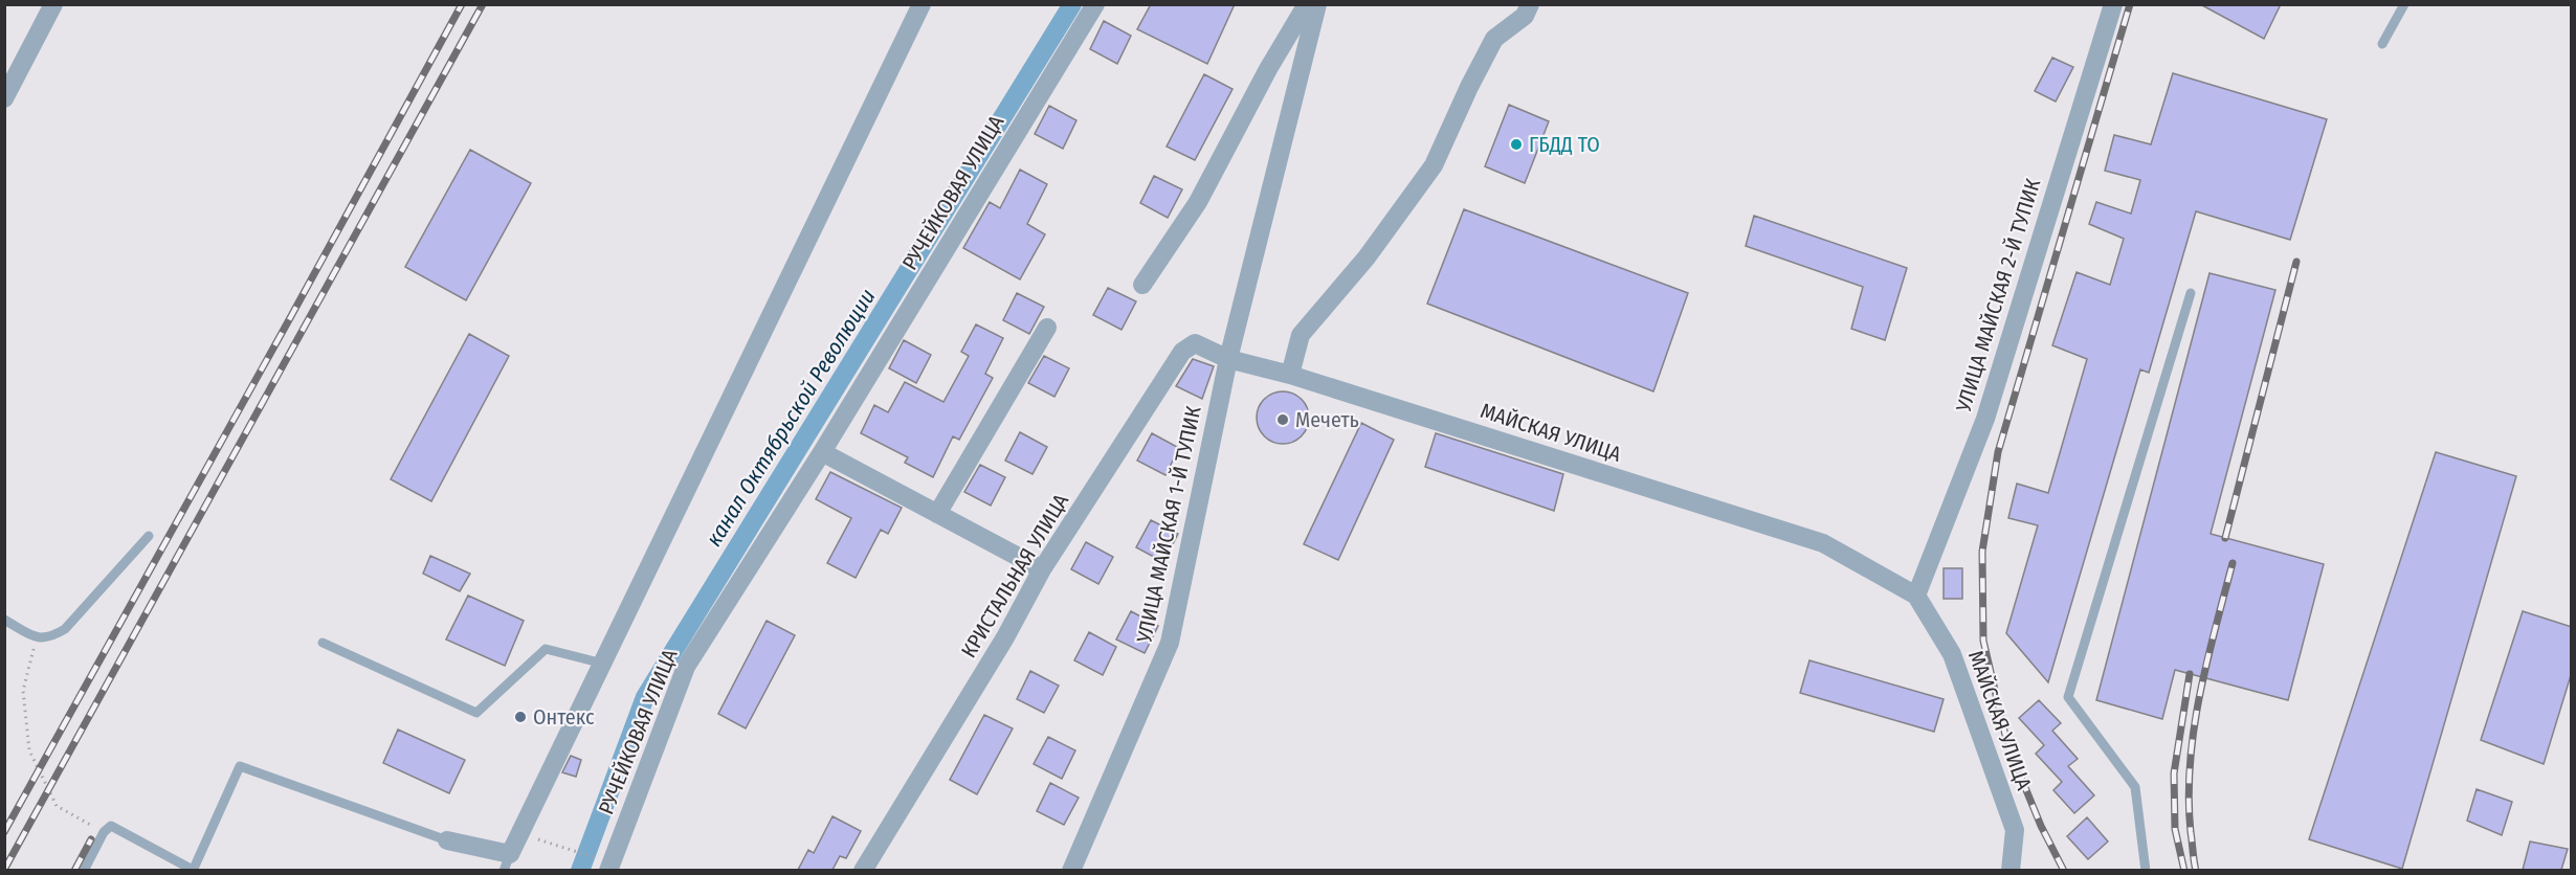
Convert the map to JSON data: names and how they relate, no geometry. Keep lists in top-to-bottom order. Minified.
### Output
{"streets":{"street":["РУЧЕЙКОВАЯ УЛИЦА","УЛИЦА МАЙСКАЯ 2-Й ТУПИК","МАЙСКАЯ УЛИЦА","УЛИЦА МАЙСКАЯ 1-Й ТУПИК","КРИСТАЛЬНАЯ УЛИЦА"]},"crossings":[["УЛИЦА МАЙСКАЯ 2-Й ТУПИК","МАЙСКАЯ УЛИЦА"],["МАЙСКАЯ УЛИЦА","УЛИЦА МАЙСКАЯ 1-Й ТУПИК"],["МАЙСКАЯ УЛИЦА","КРИСТАЛЬНАЯ УЛИЦА"],["УЛИЦА МАЙСКАЯ 1-Й ТУПИК","КРИСТАЛЬНАЯ УЛИЦА"]],"water":["канал Октябрьской Революции"],"places":["ГБДД ТО","Мечеть","Онтекс"]}
